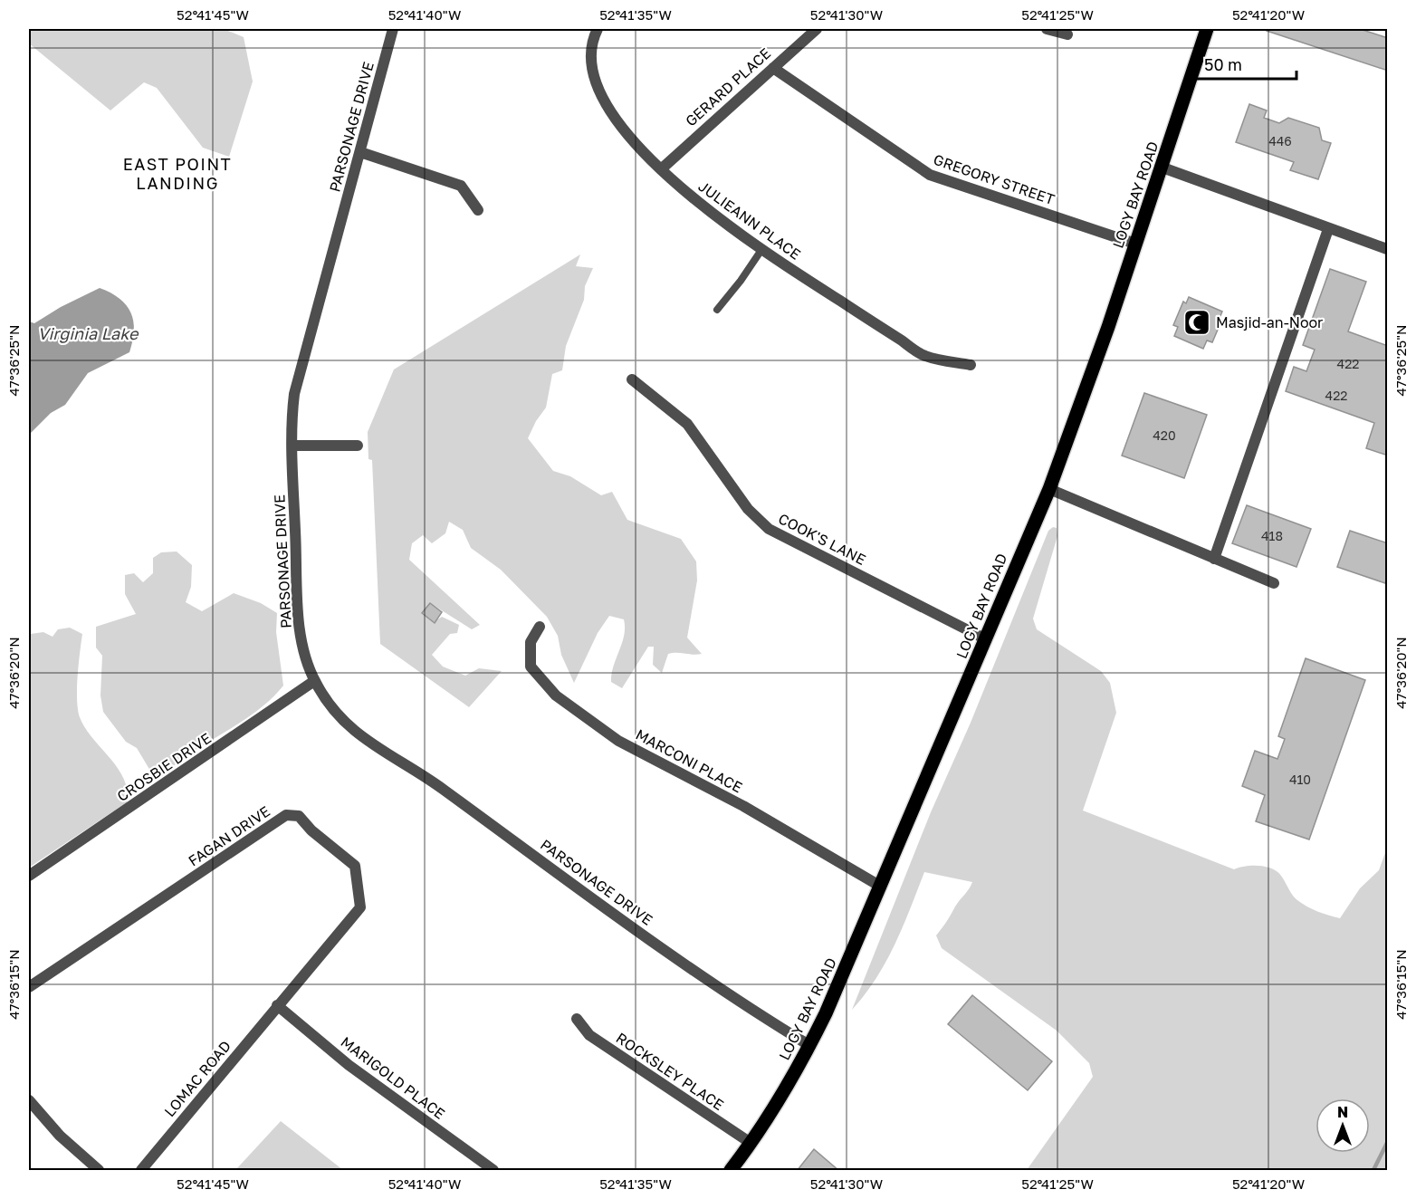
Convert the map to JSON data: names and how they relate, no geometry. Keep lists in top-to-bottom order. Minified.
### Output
{"streets":{"main road":["LOGY BAY ROAD"],"street":["GERARD PLACE","PARSONAGE DRIVE","GREGORY STREET","JULIEANN PLACE","COOK'S LANE","MARCONI PLACE","CROSBIE DRIVE","FAGAN DRIVE","ROCKSLEY PLACE","MARIGOLD PLACE","LOMAC ROAD"]},"crossings":[["GERARD PLACE","GREGORY STREET"],["GERARD PLACE","JULIEANN PLACE"],["PARSONAGE DRIVE","LOGY BAY ROAD"],["PARSONAGE DRIVE","CROSBIE DRIVE"],["GREGORY STREET","LOGY BAY ROAD"],["LOGY BAY ROAD","COOK'S LANE"],["LOGY BAY ROAD","MARCONI PLACE"],["LOGY BAY ROAD","ROCKSLEY PLACE"],["FAGAN DRIVE","MARIGOLD PLACE"],["FAGAN DRIVE","LOMAC ROAD"],["MARIGOLD PLACE","LOMAC ROAD"]],"districts":["EAST POINT LANDING"],"water":["Virginia Lake"],"places":{"mosque":["Masjid-an-Noor"]},"house_numbers":["446","422","422","420","418","410"],"scale_bar":"50 m","north":"top","coordinates":["52°41'45\"W","52°41'40\"W","52°41'35\"W","52°41'30\"W","52°41'25\"W","52°41'20\"W","47°36'25\"N","47°36'20\"N","47°36'15\"N"]}
